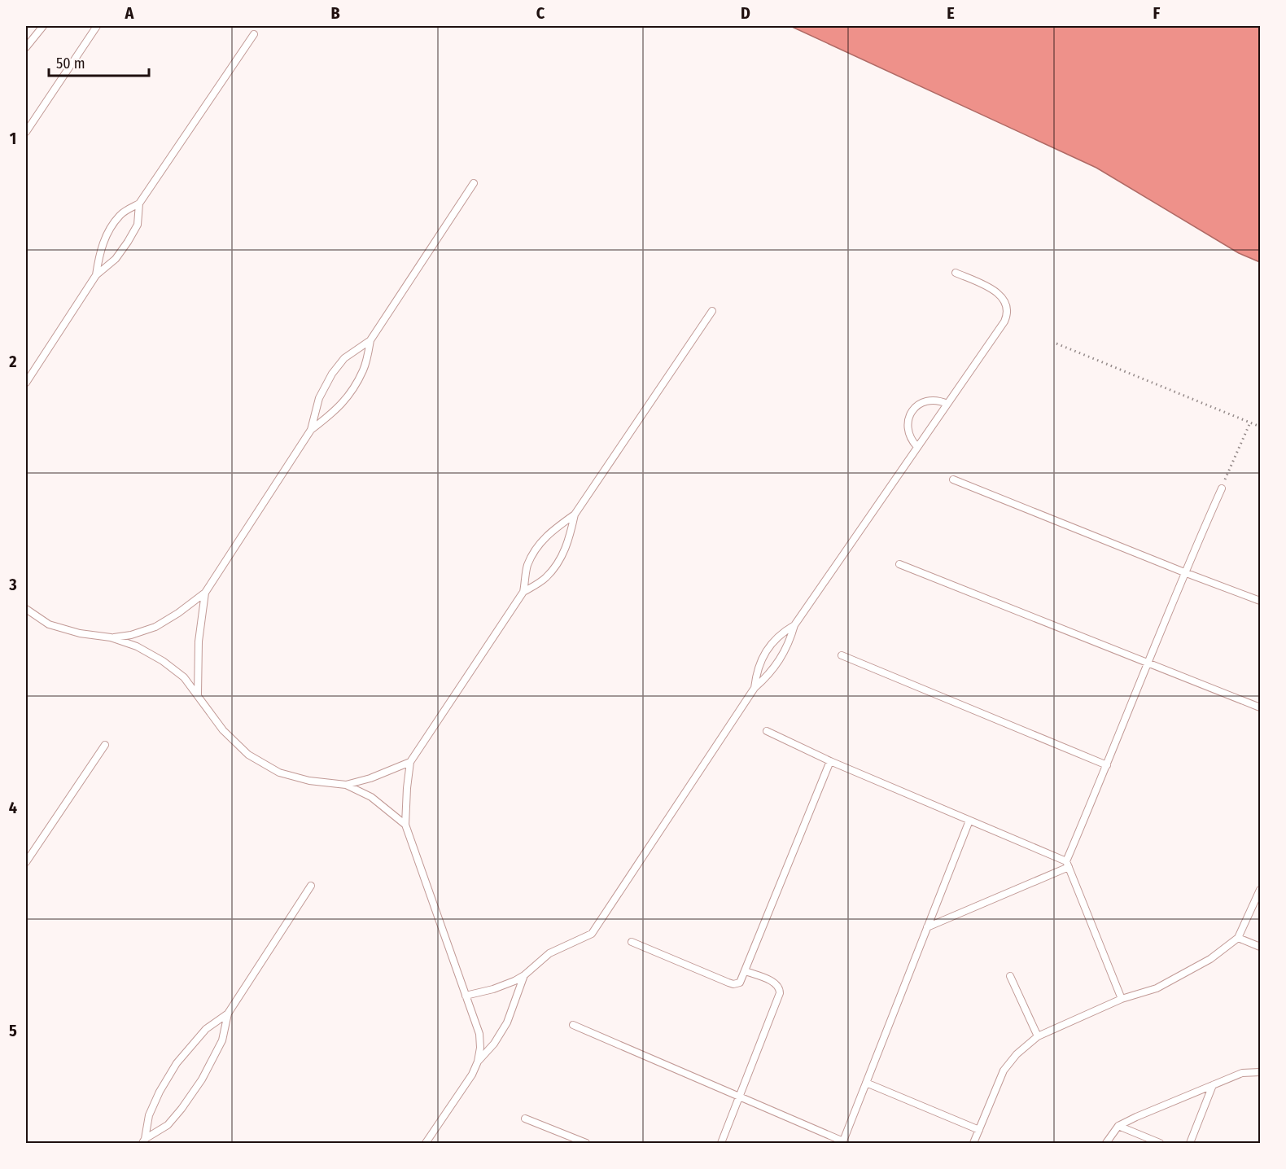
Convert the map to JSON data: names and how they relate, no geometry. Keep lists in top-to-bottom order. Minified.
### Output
{"scale_bar":"50 m","grid":{"columns":["A","B","C","D","E","F"],"rows":["1","2","3","4","5"]}}
